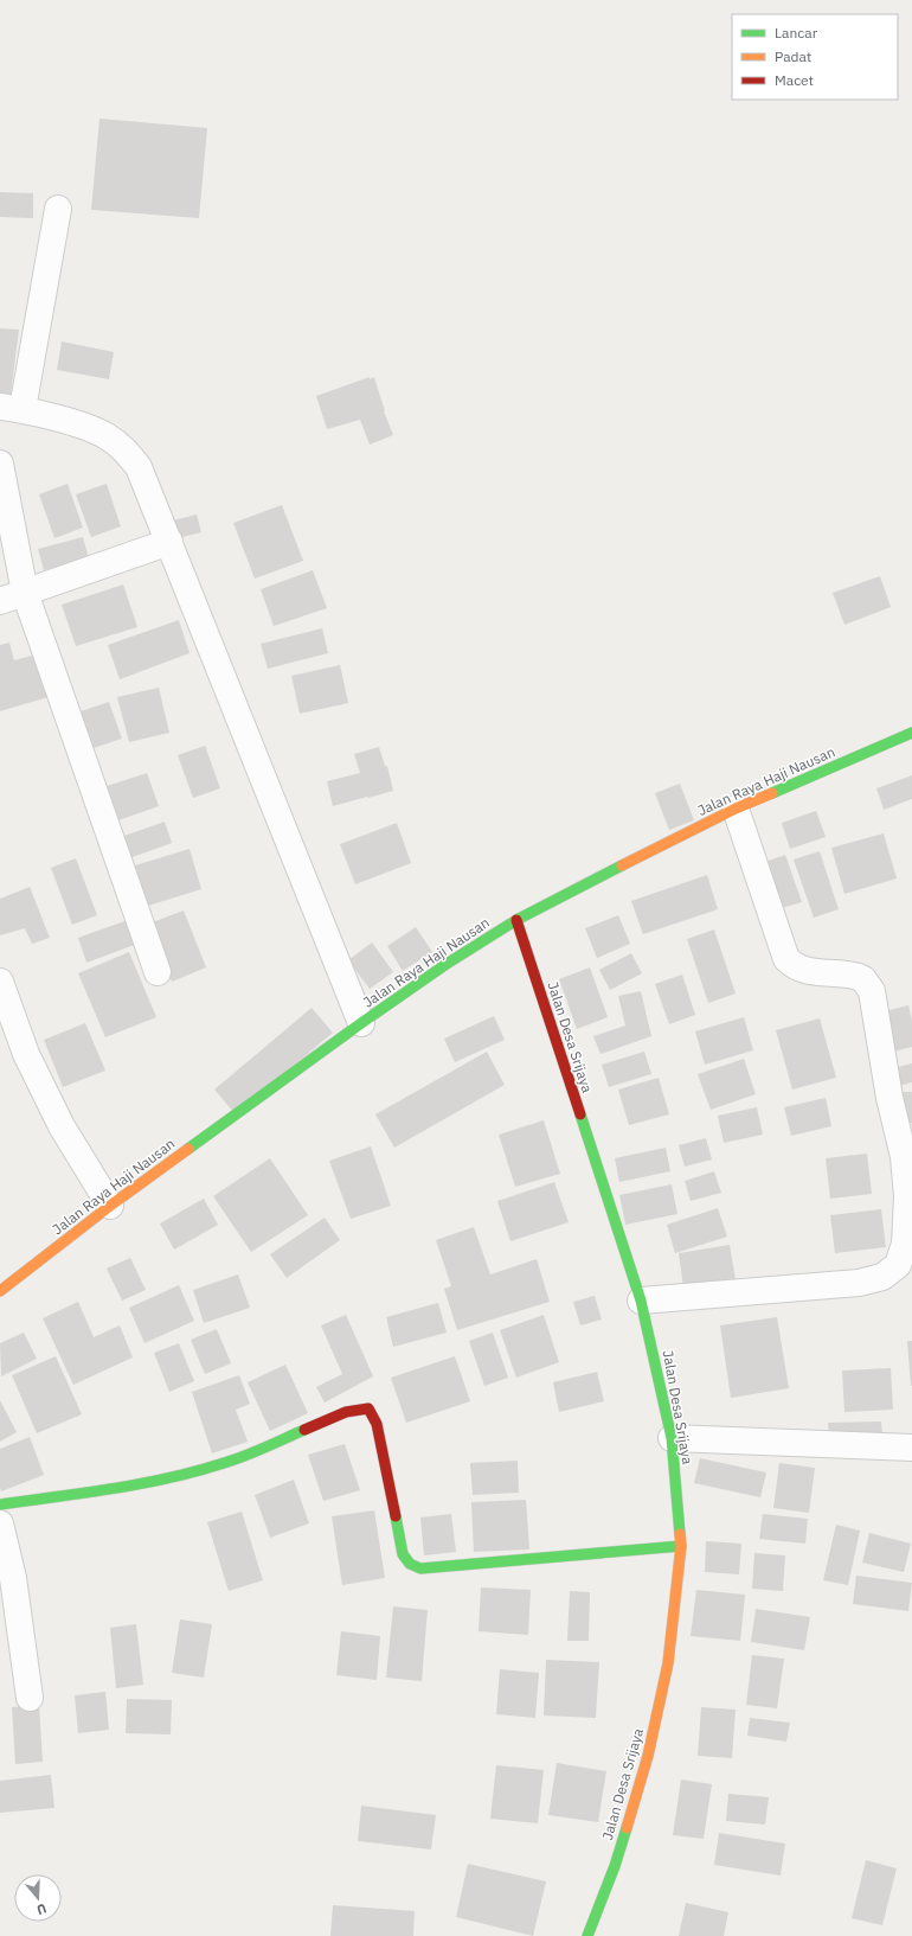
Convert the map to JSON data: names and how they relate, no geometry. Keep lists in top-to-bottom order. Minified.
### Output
{"streets":{"street":["Jalan Raya Haji Nausan","Jalan Desa Srijaya"]},"crossings":[["Jalan Raya Haji Nausan","Jalan Desa Srijaya"]],"legend":["Lancar","Padat","Macet"],"north":"bottom"}
